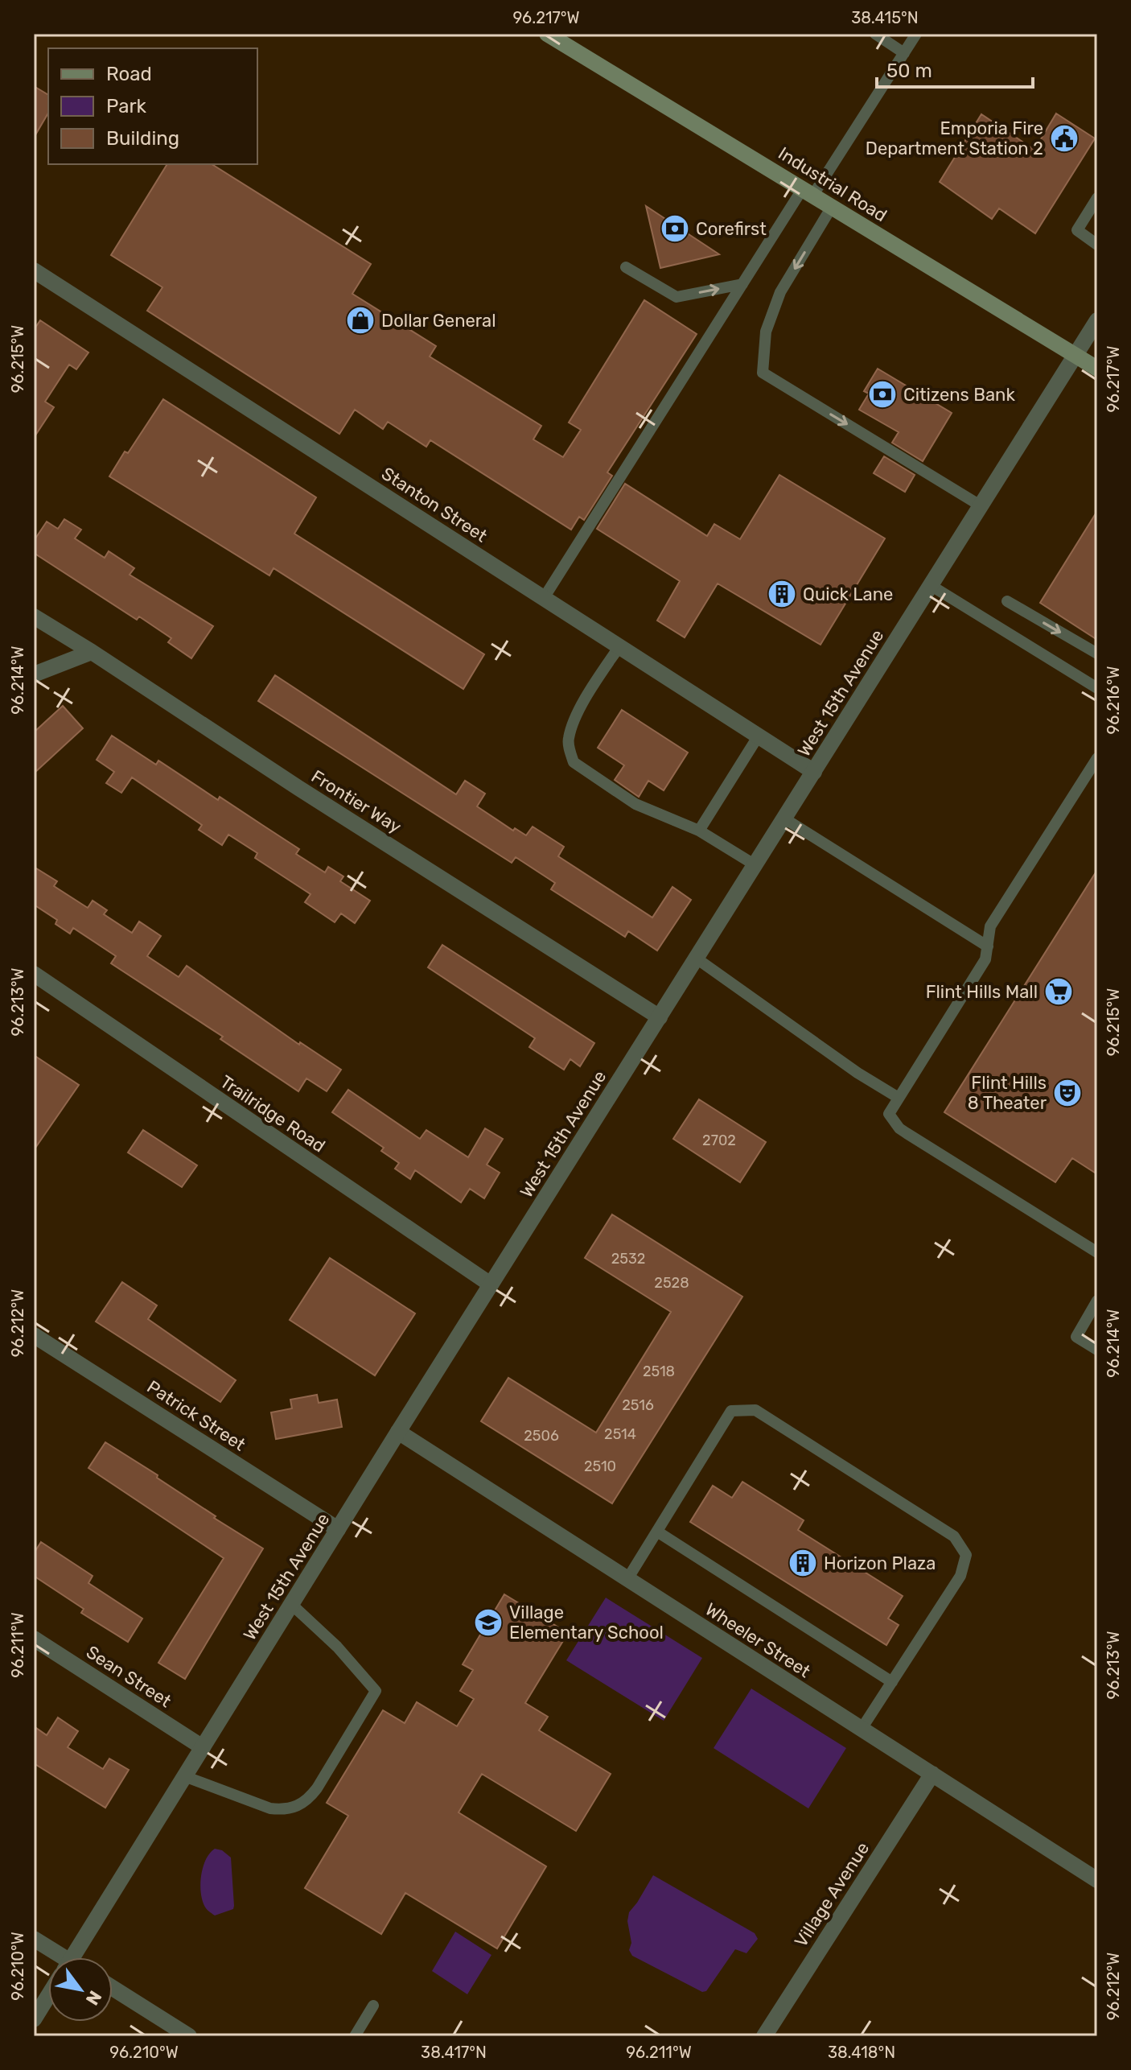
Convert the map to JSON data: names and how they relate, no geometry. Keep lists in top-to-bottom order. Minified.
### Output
{"streets":{"main road":["Industrial Road"],"street":["Stanton Street","West 15th Avenue","Frontier Way","Trailridge Road","Patrick Street","Wheeler Street","Sean Street","Village Avenue"]},"crossings":[["Industrial Road","West 15th Avenue"],["Stanton Street","West 15th Avenue"],["West 15th Avenue","Frontier Way"],["West 15th Avenue","Trailridge Road"],["West 15th Avenue","Patrick Street"],["West 15th Avenue","Wheeler Street"],["West 15th Avenue","Sean Street"],["Wheeler Street","Village Avenue"]],"places":{"public building":["Emporia Fire Department Station 2"],"bank":["Corefirst","Citizens Bank"],"shop":["Dollar General"],"building":["Quick Lane","Horizon Plaza"],"supermarket":["Flint Hills Mall"],"theatre":["Flint Hills 8 Theater"],"school or university":["Village Elementary School"]},"house_numbers":["2702","2532","2528","2518","2516","2514","2506","2510"],"legend":["Road","Park","Building"],"scale_bar":"50 m","north":"bottom right","coordinates":["96.217°W","38.415°N","96.215°W","96.214°W","96.216°W","96.213°W","96.212°W","96.211°W","96.210°W","38.417°N","38.418°N"]}
